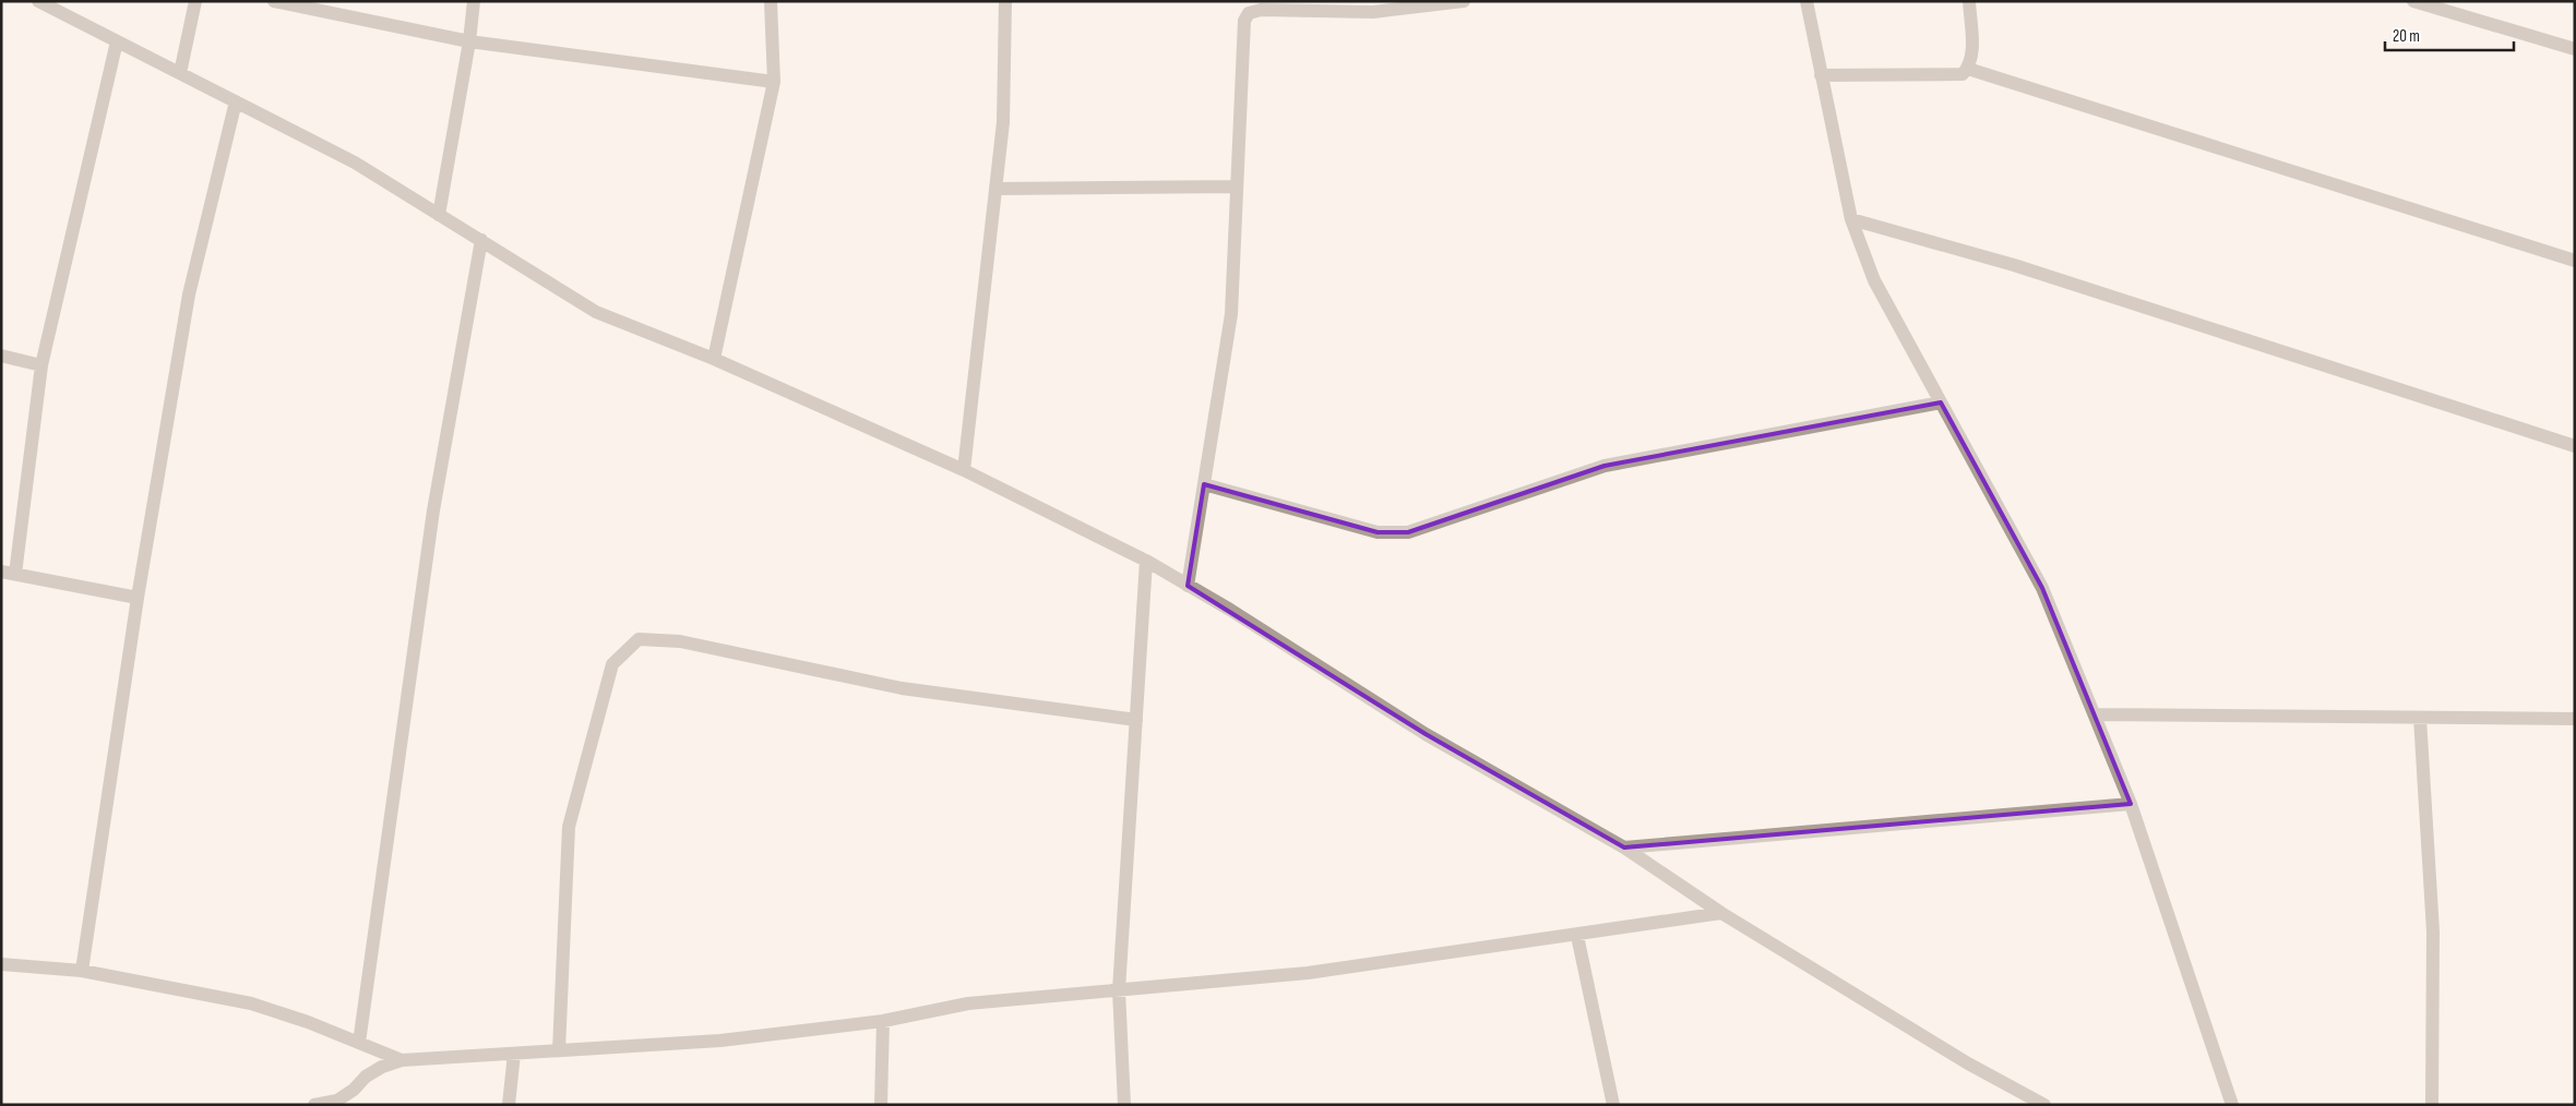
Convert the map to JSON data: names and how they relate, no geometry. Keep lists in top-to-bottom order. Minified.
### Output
{"scale_bar":"20 m"}
